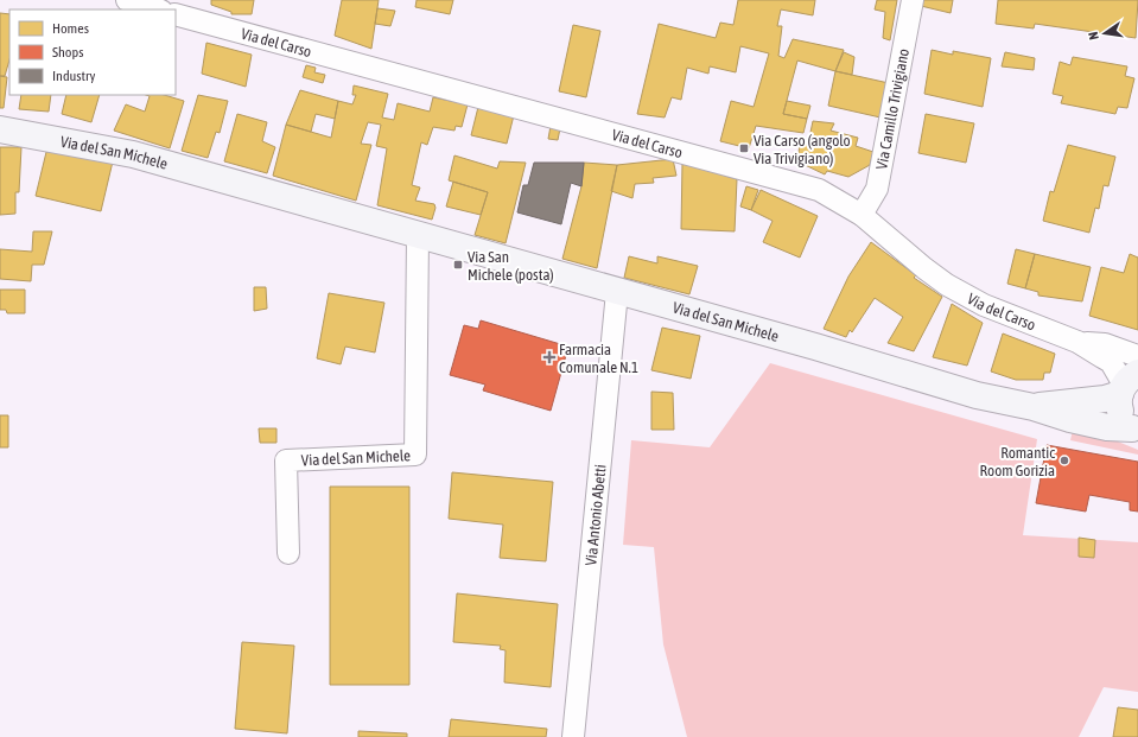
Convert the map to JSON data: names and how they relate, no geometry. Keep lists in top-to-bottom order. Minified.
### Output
{"streets":{"main road":["Via del San Michele"],"street":["Via del Carso","Via Camillo Trivigiano","Via Antonio Abetti"]},"crossings":[["Via del Carso","Via Camillo Trivigiano"],["Via del Carso","Via del San Michele"],["Via del San Michele","Via Antonio Abetti"]],"places":{"transit":["Via Carso (angolo Via Trivigiano)","Via San Michele (posta)"],"health":["Farmacia Comunale N.1"],"other":["Romantic Room Gorizia"]},"legend":["Homes","Shops","Industry"],"north":"left"}
